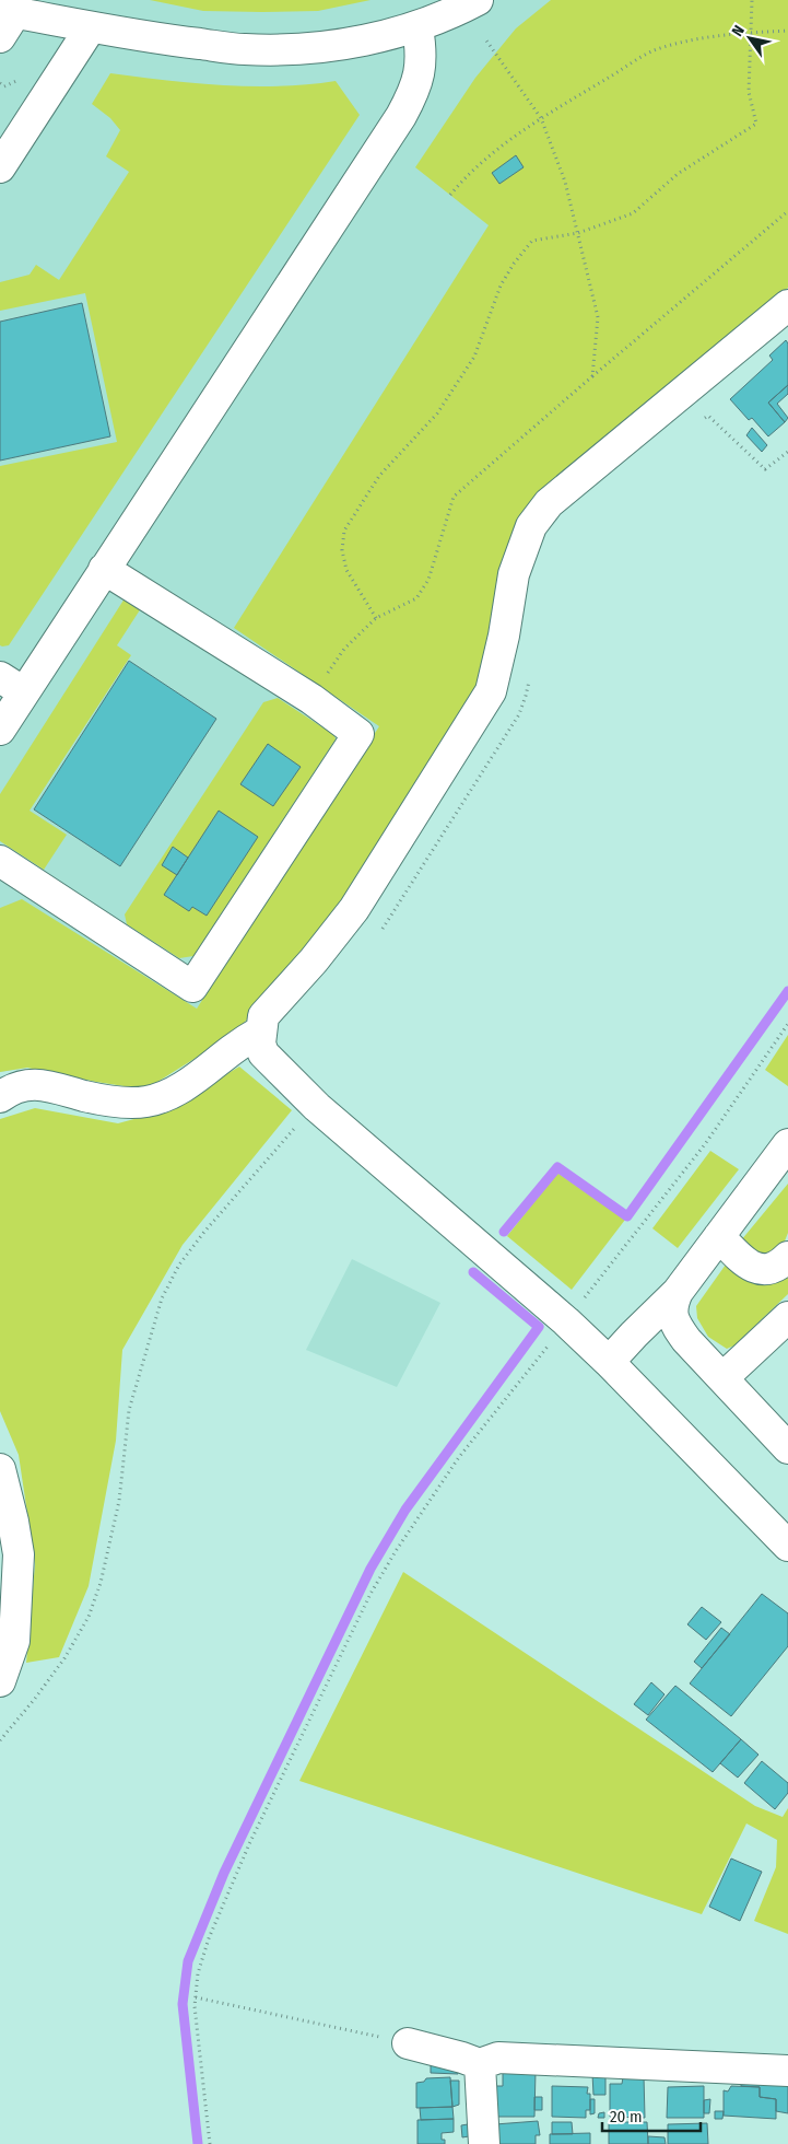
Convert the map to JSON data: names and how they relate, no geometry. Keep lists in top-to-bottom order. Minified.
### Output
{"scale_bar":"20 m","north":"top left"}
